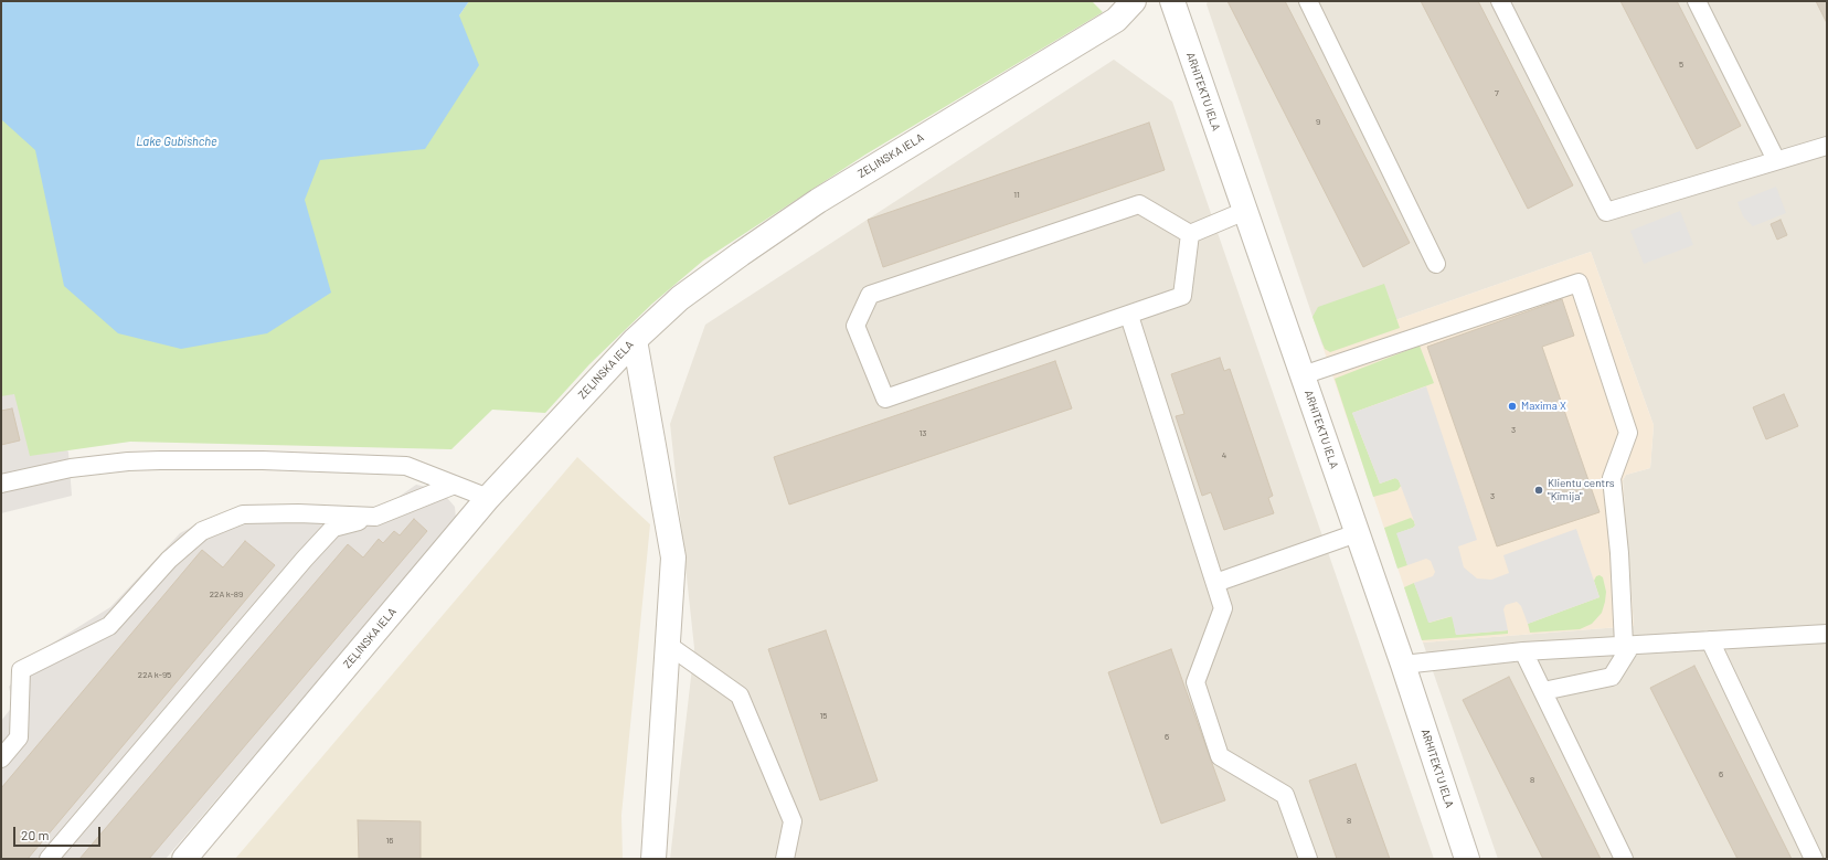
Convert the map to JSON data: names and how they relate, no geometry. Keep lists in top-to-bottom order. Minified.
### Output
{"streets":{"street":["ARHITEKTU IELA","ZEĻINSKA IELA"]},"water":["Lake Gubishche"],"places":["Maxima X","Klientu centrs \"Ķīmija\""],"house_numbers":["5","7","9","11","3","13","4","3","22A k-89","22A k-95","15","6","6","8","8","16"],"scale_bar":"20 m"}
